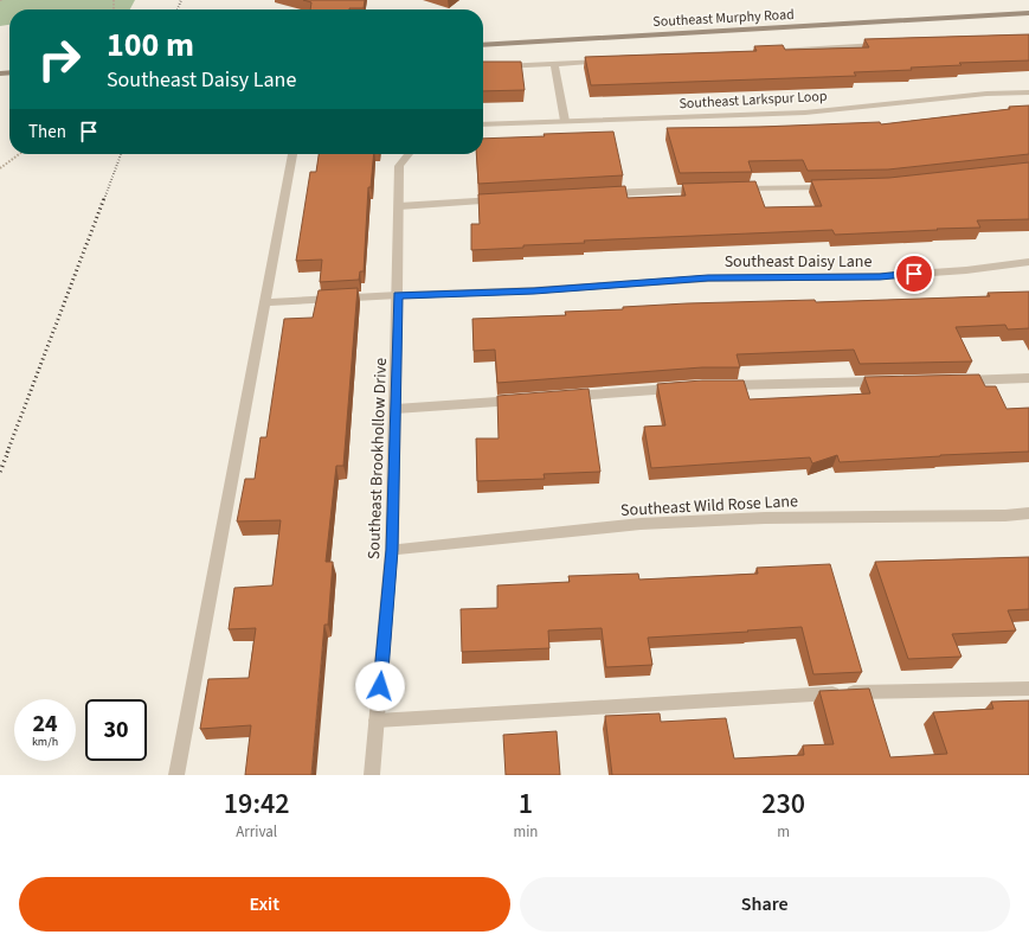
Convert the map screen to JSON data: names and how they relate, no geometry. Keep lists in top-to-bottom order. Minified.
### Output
{"streets":{"main road":["Southeast Murphy Road"],"street":["Southeast Larkspur Loop","Southeast Daisy Lane","Southeast Brookhollow Drive","Southeast Wild Rose Lane"]},"crossings":[["Southeast Daisy Lane","Southeast Brookhollow Drive"],["Southeast Brookhollow Drive","Southeast Wild Rose Lane"]],"page":{"turn":["100 m","Southeast Daisy Lane"],"then":"Then","speed":"24 km/h","limit":"30","eta":["19:42","Arrival","1","min","230","m"],"buttons":["Exit","Share"]}}
